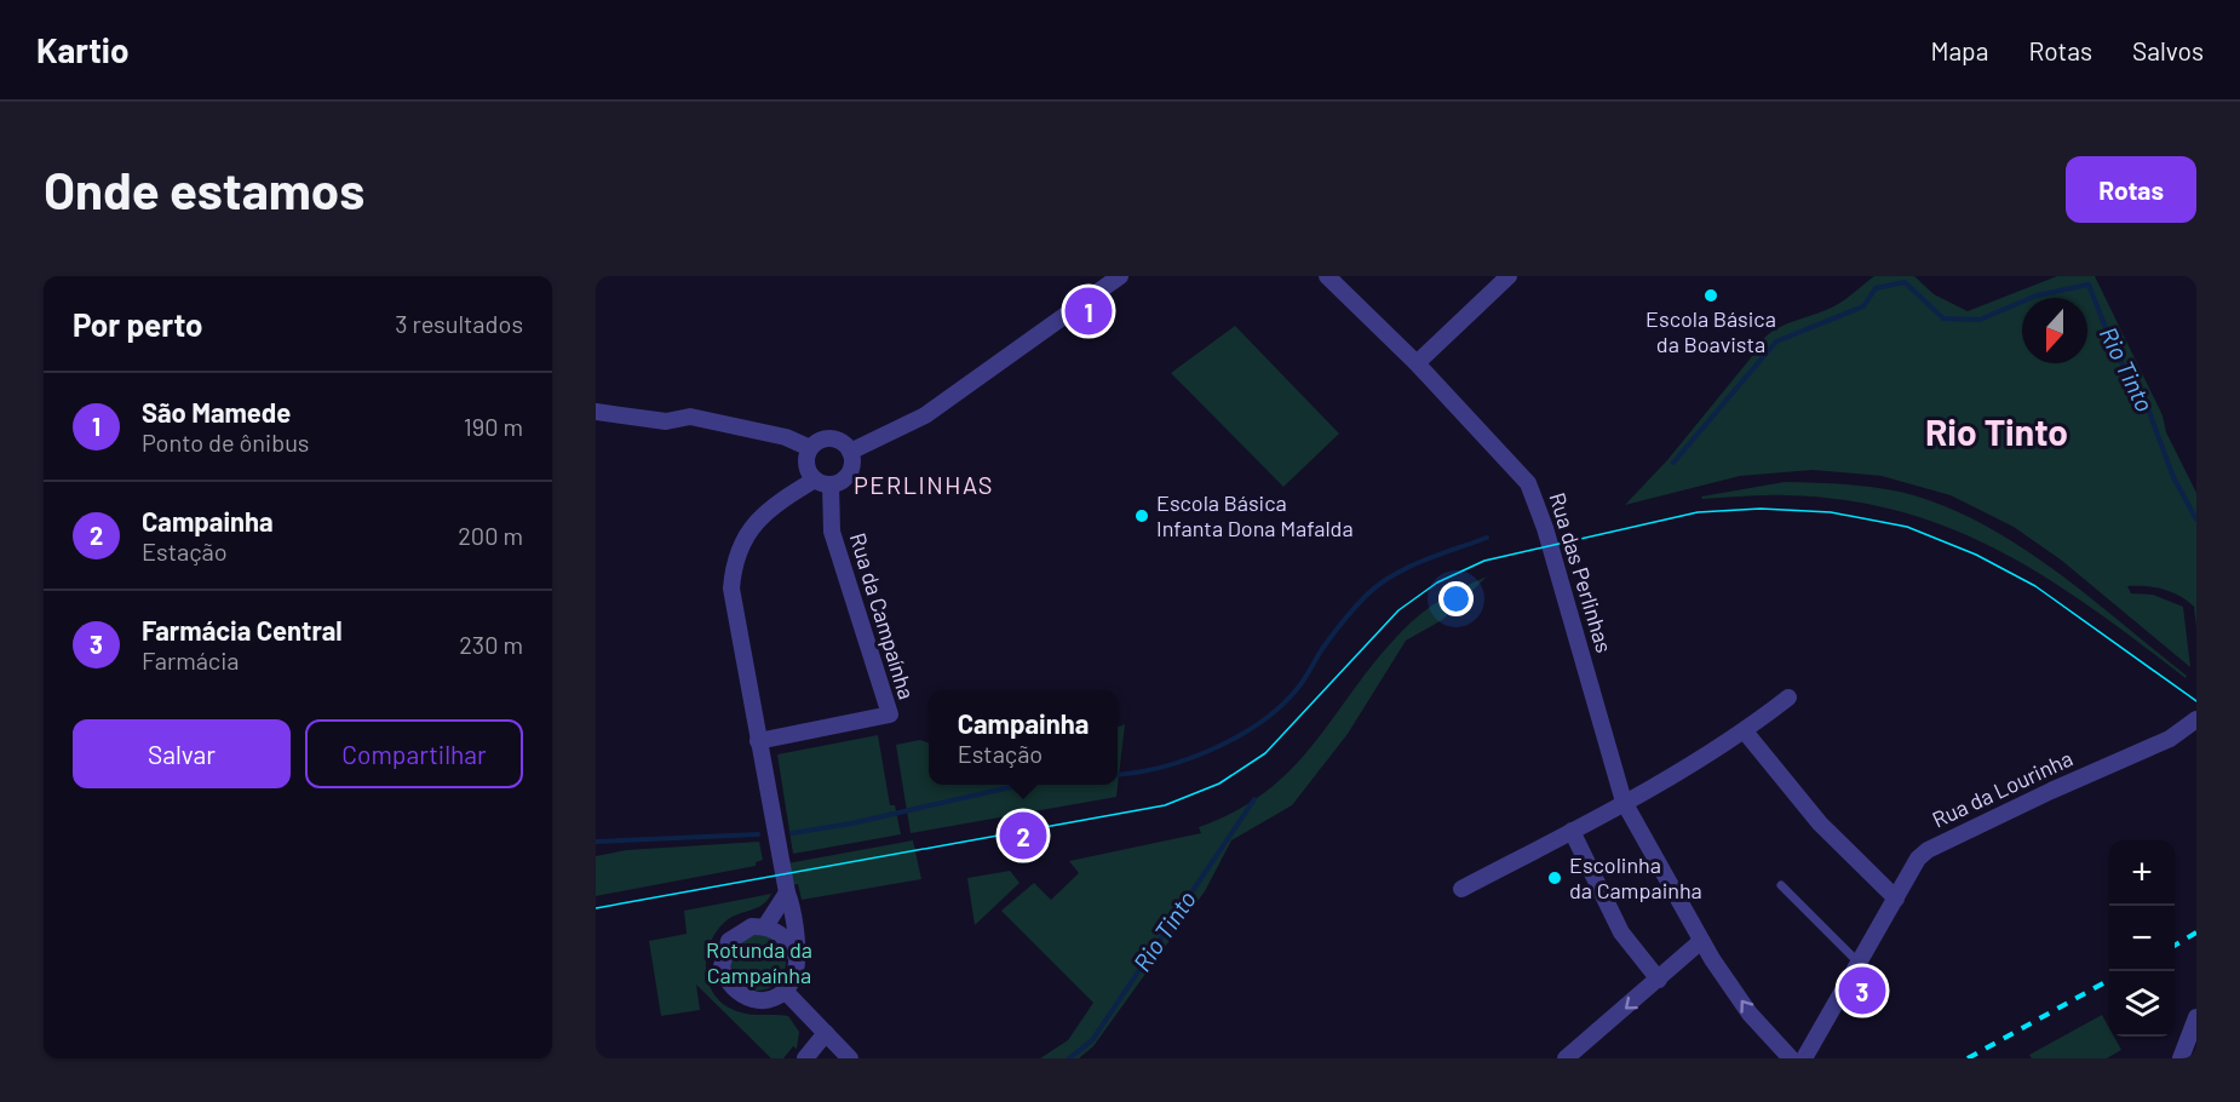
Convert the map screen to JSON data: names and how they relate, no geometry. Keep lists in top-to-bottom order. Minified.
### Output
{"streets":{"street":["Rua das Perlinhas","Rua da Campaínha","Rua da Lourinha"]},"districts":["Rio Tinto","PERLINHAS"],"water":["Rio Tinto"],"parks":["Rotunda da Campaínha"],"places":["Escola Básica da Boavista","Escola Básica Infanta Dona Mafalda","Escolinha da Campainha"],"north":"bottom","page":{"header":"Kartio","nav":["Mapa","Rotas","Salvos"],"buttons":["Rotas",["Salvar","Compartilhar"]],"title":"Onde estamos","heading":["Por perto","3 resultados"],"pins":["1","2","3"],"list":[{"mark":"1","name":"São Mamede","note":"Ponto de ônibus","value":"190 m"},{"mark":"2","name":"Campainha","note":"Estação","value":"200 m"},{"mark":"3","name":"Farmácia Central","note":"Farmácia","value":"230 m"}],"popup":["Campainha","Estação"],"map_buttons":["+","−"]}}
